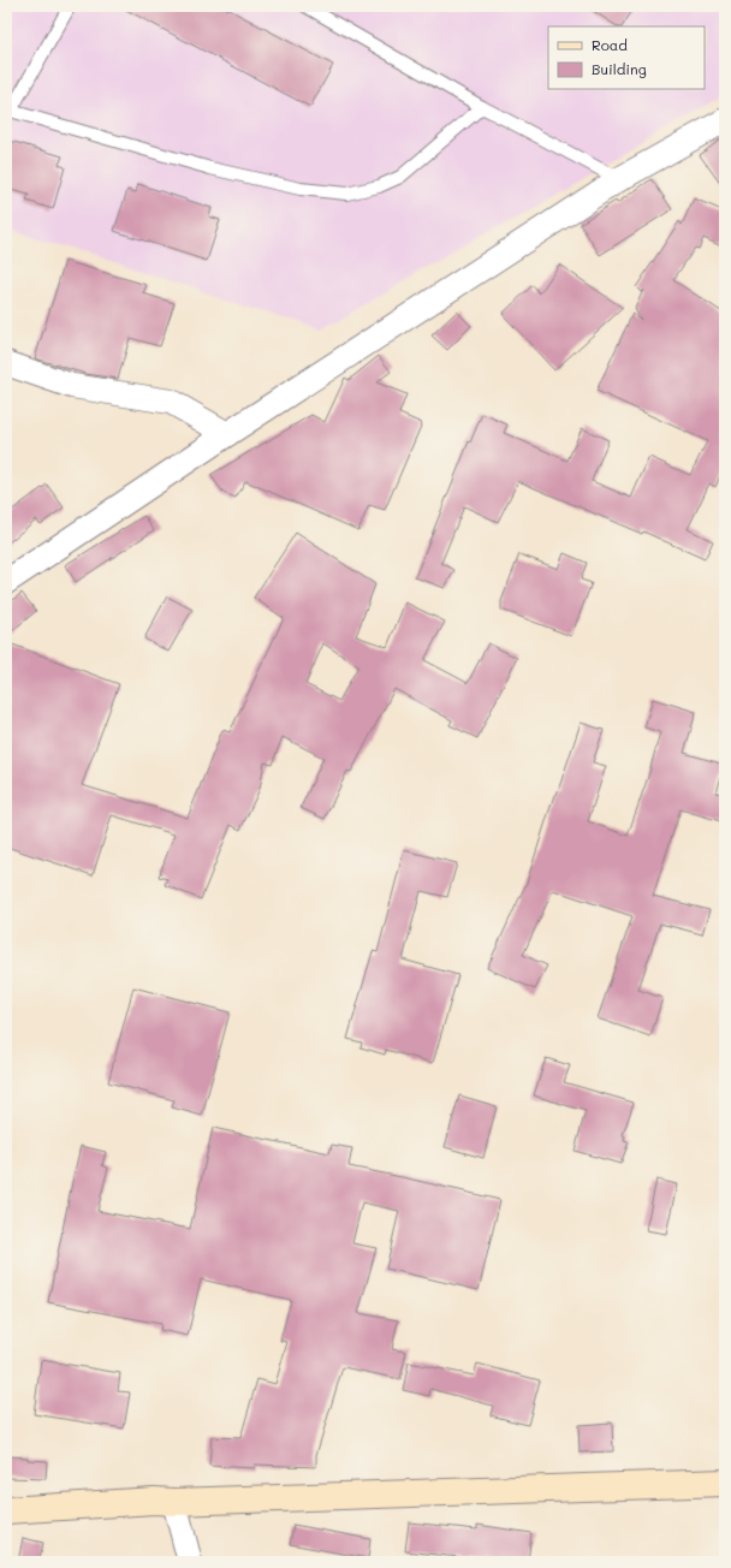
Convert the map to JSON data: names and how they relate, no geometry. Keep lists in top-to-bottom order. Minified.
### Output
{"legend":["Road","Building"]}
